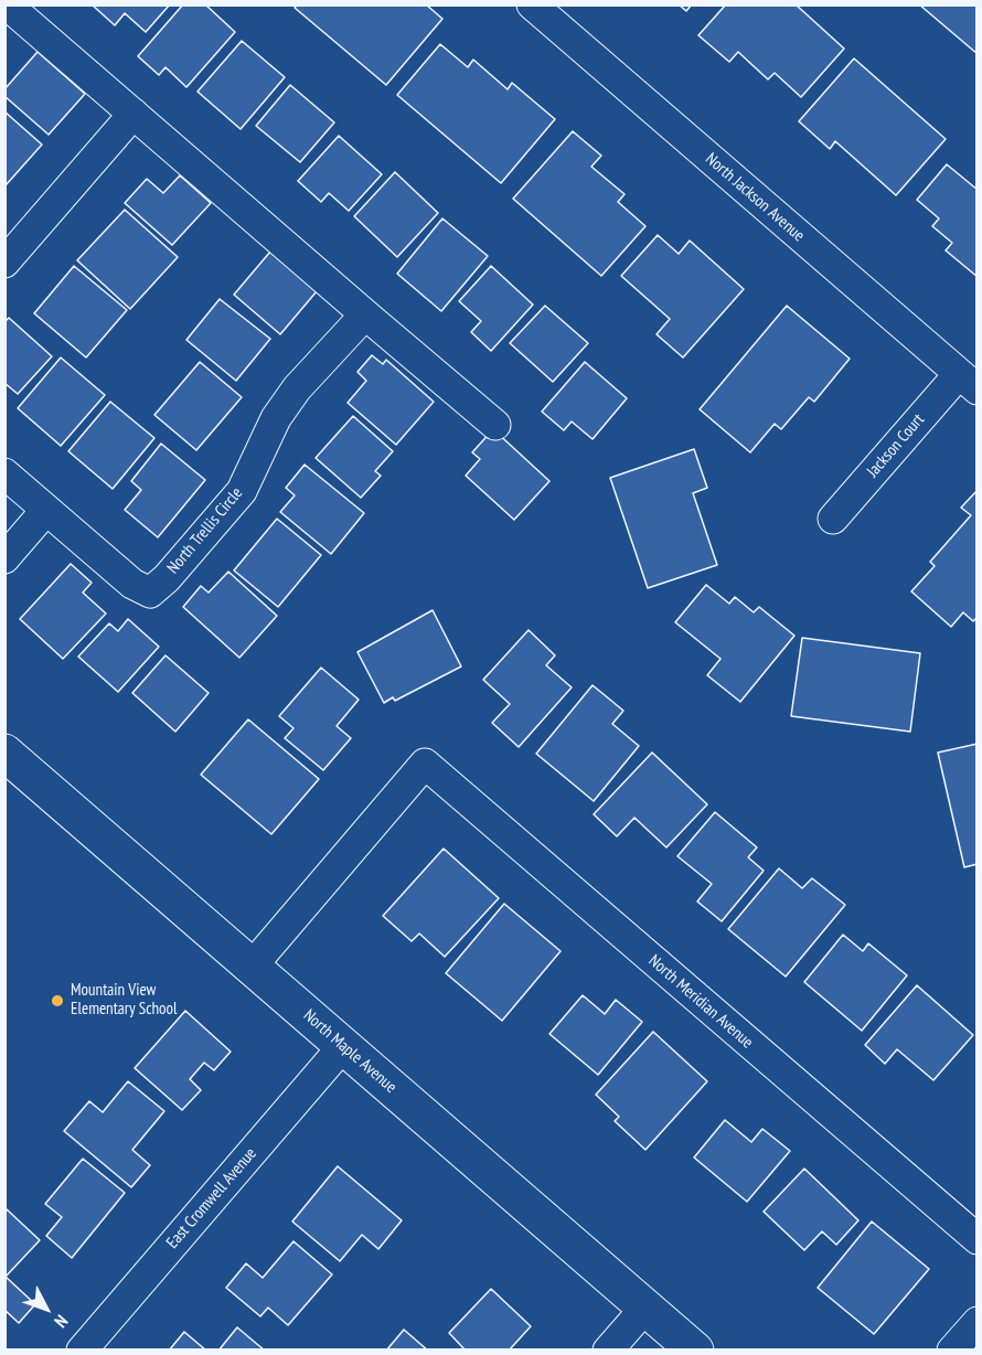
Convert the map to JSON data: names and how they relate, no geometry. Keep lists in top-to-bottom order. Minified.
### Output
{"streets":{"street":["North Jackson Avenue","Jackson Court","North Trellis Circle","North Meridian Avenue","North Maple Avenue","East Cromwell Avenue"]},"crossings":[["North Jackson Avenue","Jackson Court"],["North Meridian Avenue","North Maple Avenue"],["North Maple Avenue","East Cromwell Avenue"]],"places":["Mountain View Elementary School"],"north":"bottom right"}
